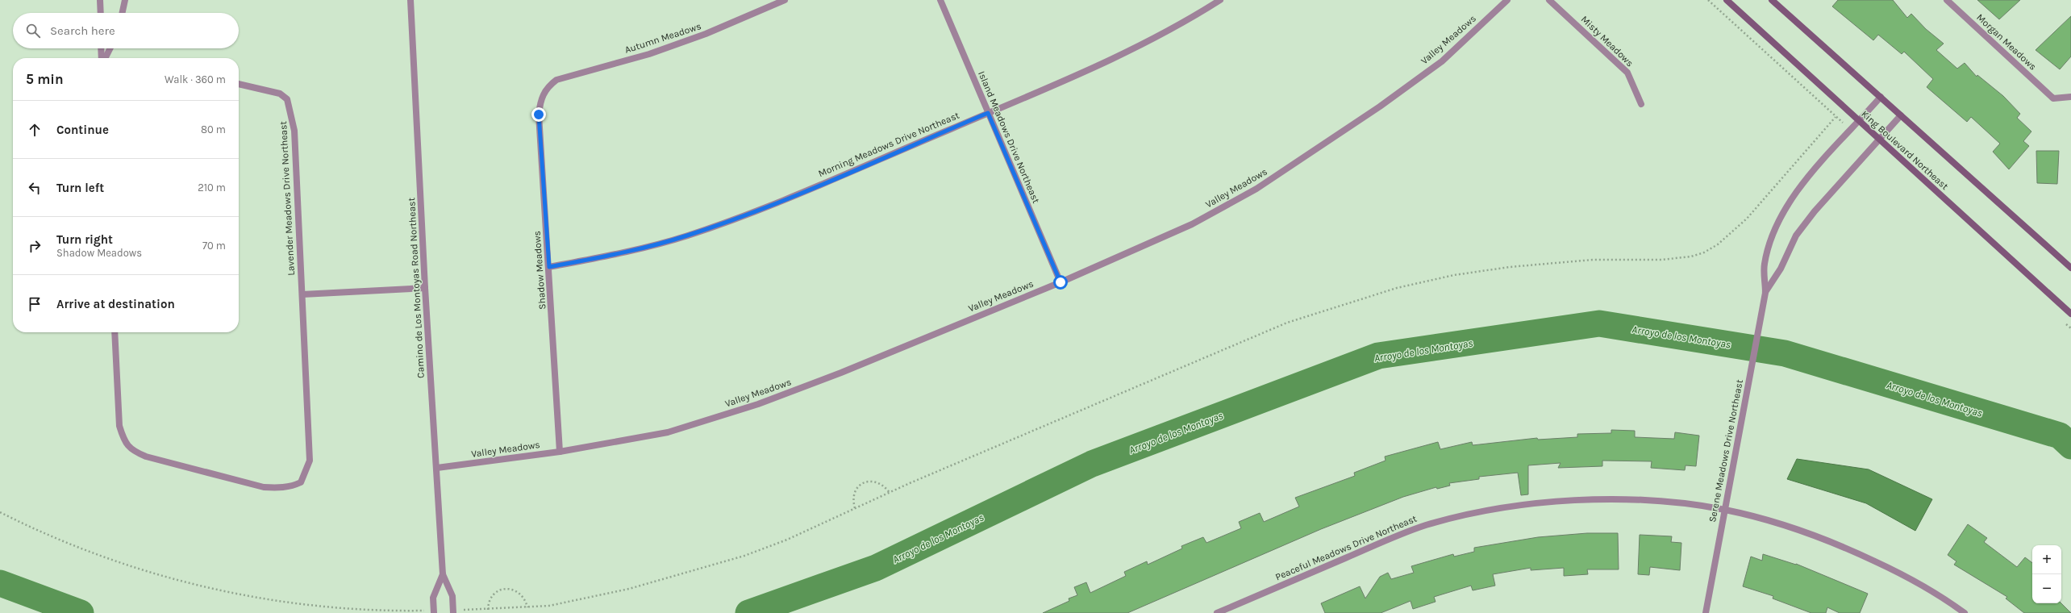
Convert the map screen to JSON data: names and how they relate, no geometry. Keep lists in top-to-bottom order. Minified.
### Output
{"streets":{"street":["Autumn Meadows","Valley Meadows","Misty Meadows","Morgan Meadows","Island Meadows Drive Northeast","Morning Meadows Drive Northeast","King Boulevard Northeast","Lavender Meadows Drive Northeast","Shadow Meadows","Camino de Los Montoyas Road Northeast","Serene Meadows Drive Northeast","Peaceful Meadows Drive Northeast"]},"crossings":[["Autumn Meadows","Shadow Meadows"],["Valley Meadows","Island Meadows Drive Northeast"],["Valley Meadows","Shadow Meadows"],["Valley Meadows","Camino de Los Montoyas Road Northeast"],["Island Meadows Drive Northeast","Morning Meadows Drive Northeast"],["Morning Meadows Drive Northeast","Shadow Meadows"],["King Boulevard Northeast","Serene Meadows Drive Northeast"],["Serene Meadows Drive Northeast","Peaceful Meadows Drive Northeast"]],"water":["Arroyo de los Montoyas"],"page":{"search":"Search here","heading":["5 min","Walk · 360 m"],"list":[["Continue","80 m"],["Turn left","210 m"],["Turn right","Shadow Meadows","70 m"],"Arrive at destination"],"map_buttons":["+","−"]}}
